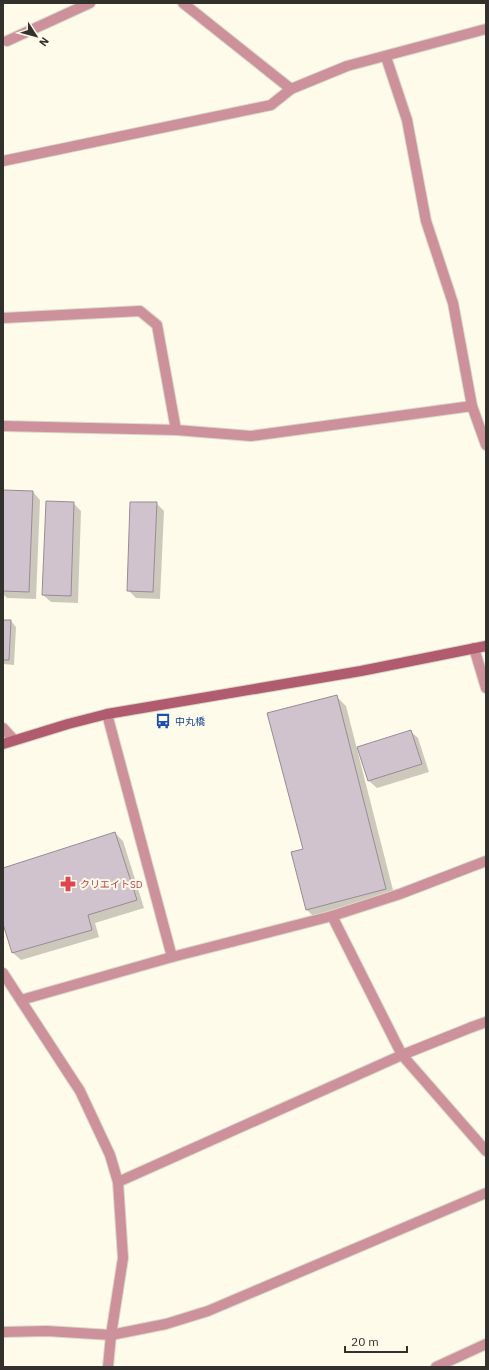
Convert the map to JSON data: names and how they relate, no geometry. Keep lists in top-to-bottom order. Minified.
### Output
{"places":{"bus stop":["中丸橋"],"pharmacy":["クリエイトSD"]},"scale_bar":"20 m","north":"bottom right"}
